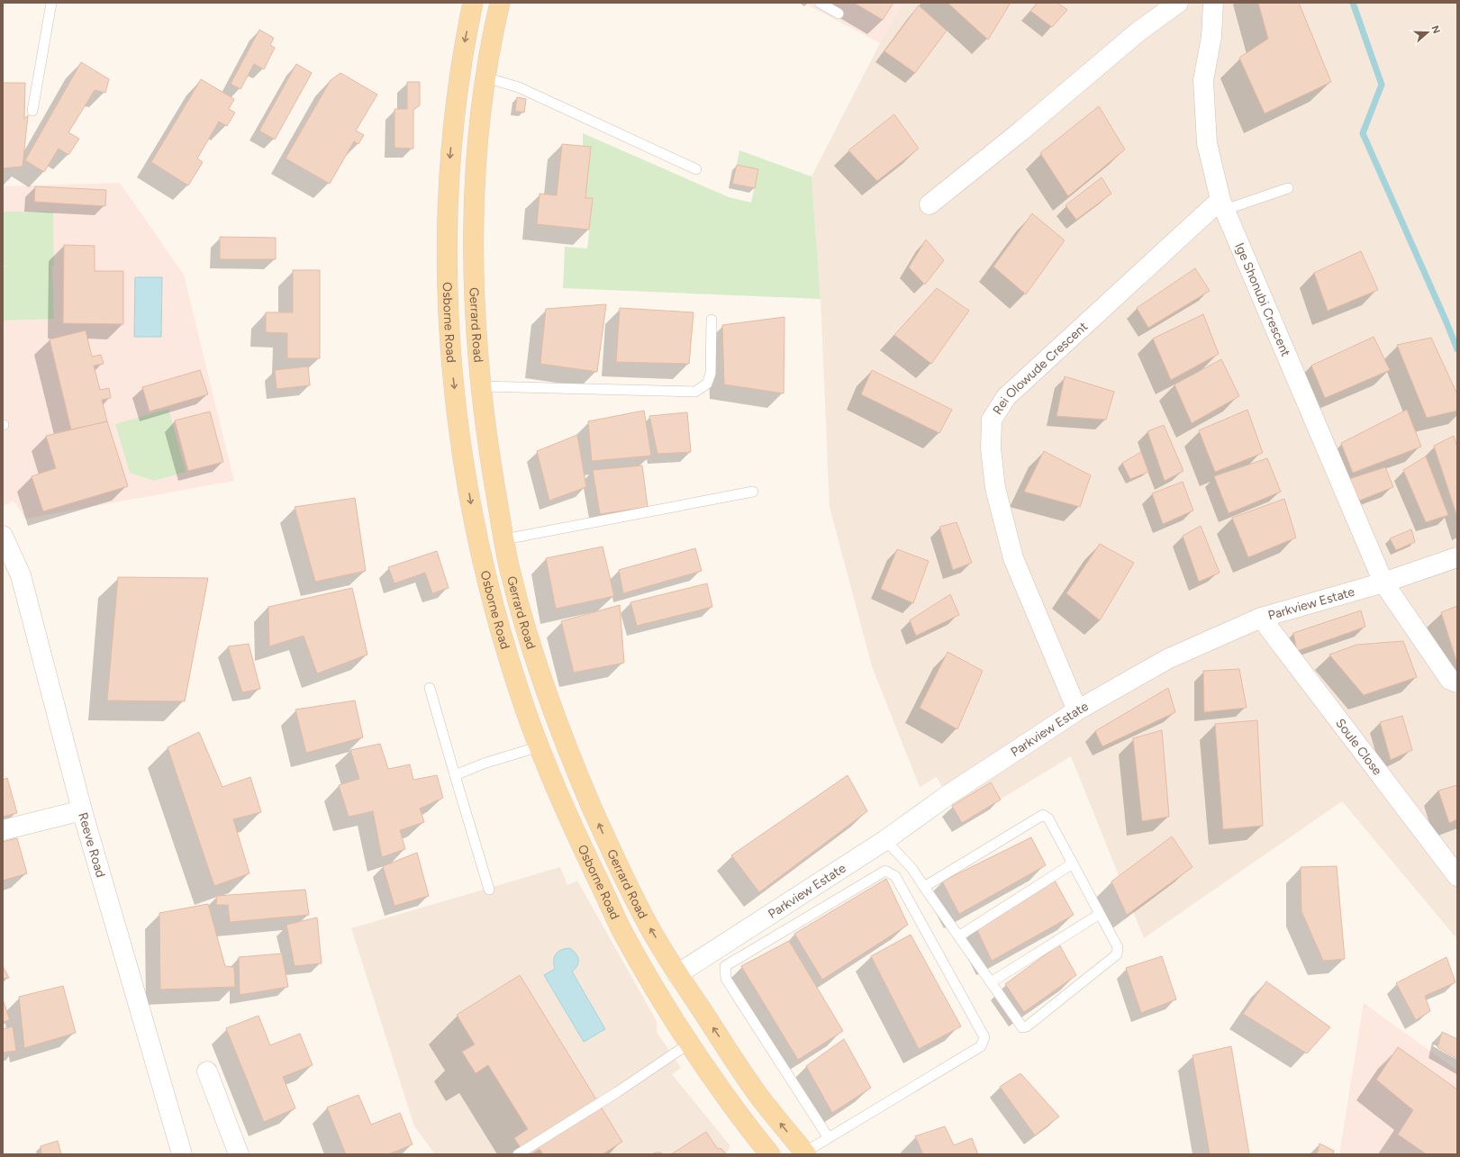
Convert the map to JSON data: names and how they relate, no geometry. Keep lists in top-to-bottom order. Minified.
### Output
{"streets":{"main road":["Osborne Road","Gerrard Road"],"street":["Ige Shonubi Crescent","Rei Olowude Crescent","Parkview Estate","Soule Close","Reeve Road"]},"crossings":[["Ige Shonubi Crescent","Rei Olowude Crescent"],["Ige Shonubi Crescent","Parkview Estate"],["Gerrard Road","Parkview Estate"],["Rei Olowude Crescent","Parkview Estate"],["Parkview Estate","Soule Close"]],"one_way":["Osborne Road","Gerrard Road"],"north":"right"}
